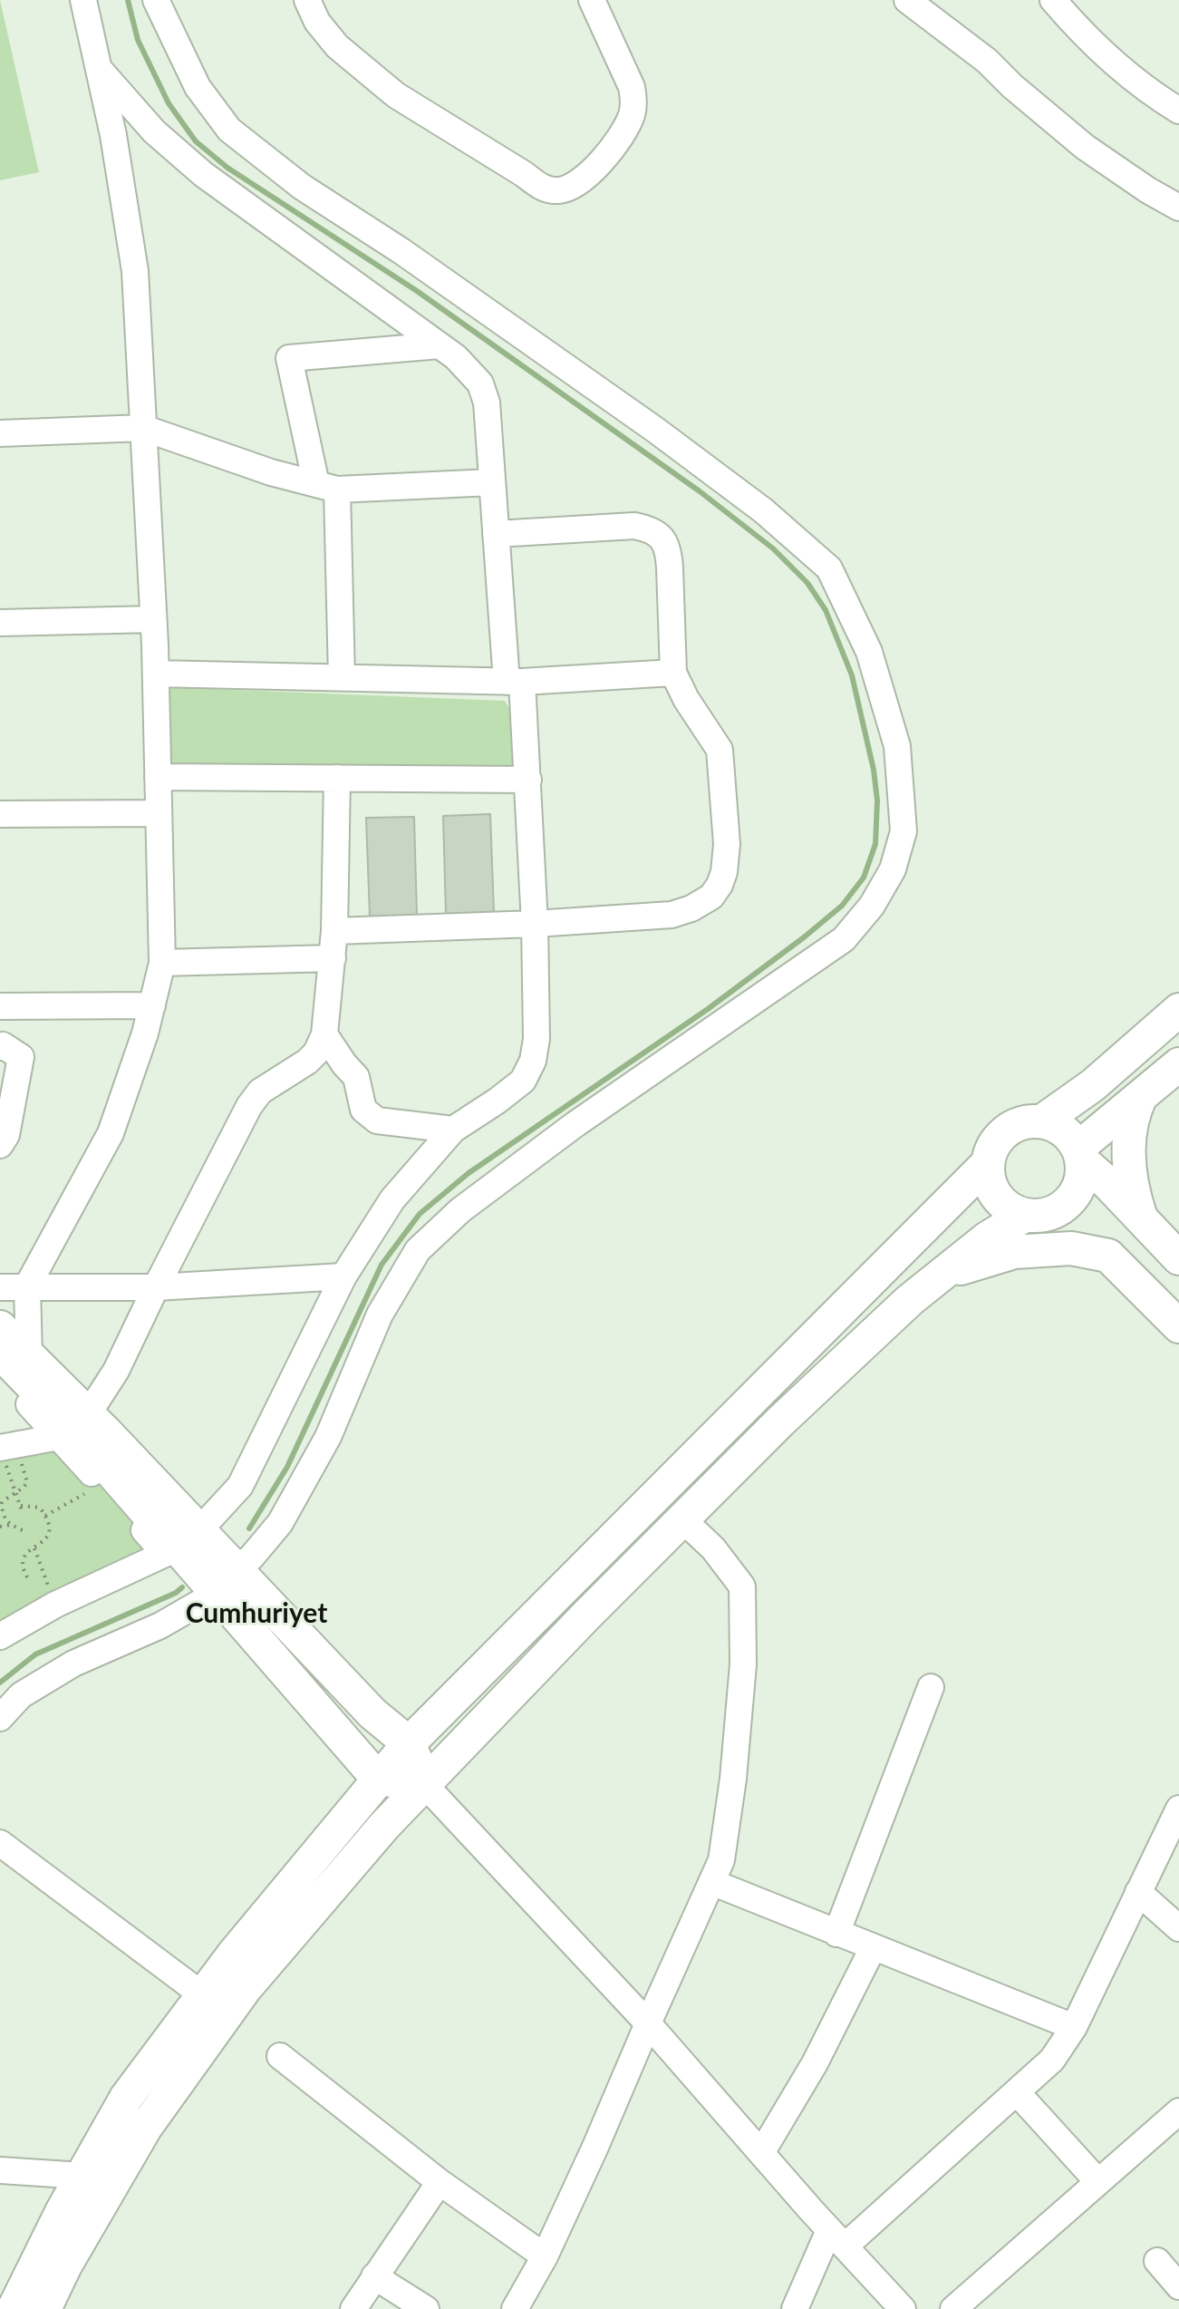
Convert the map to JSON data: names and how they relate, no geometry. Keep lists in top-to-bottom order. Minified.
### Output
{"districts":["Cumhuriyet"]}
